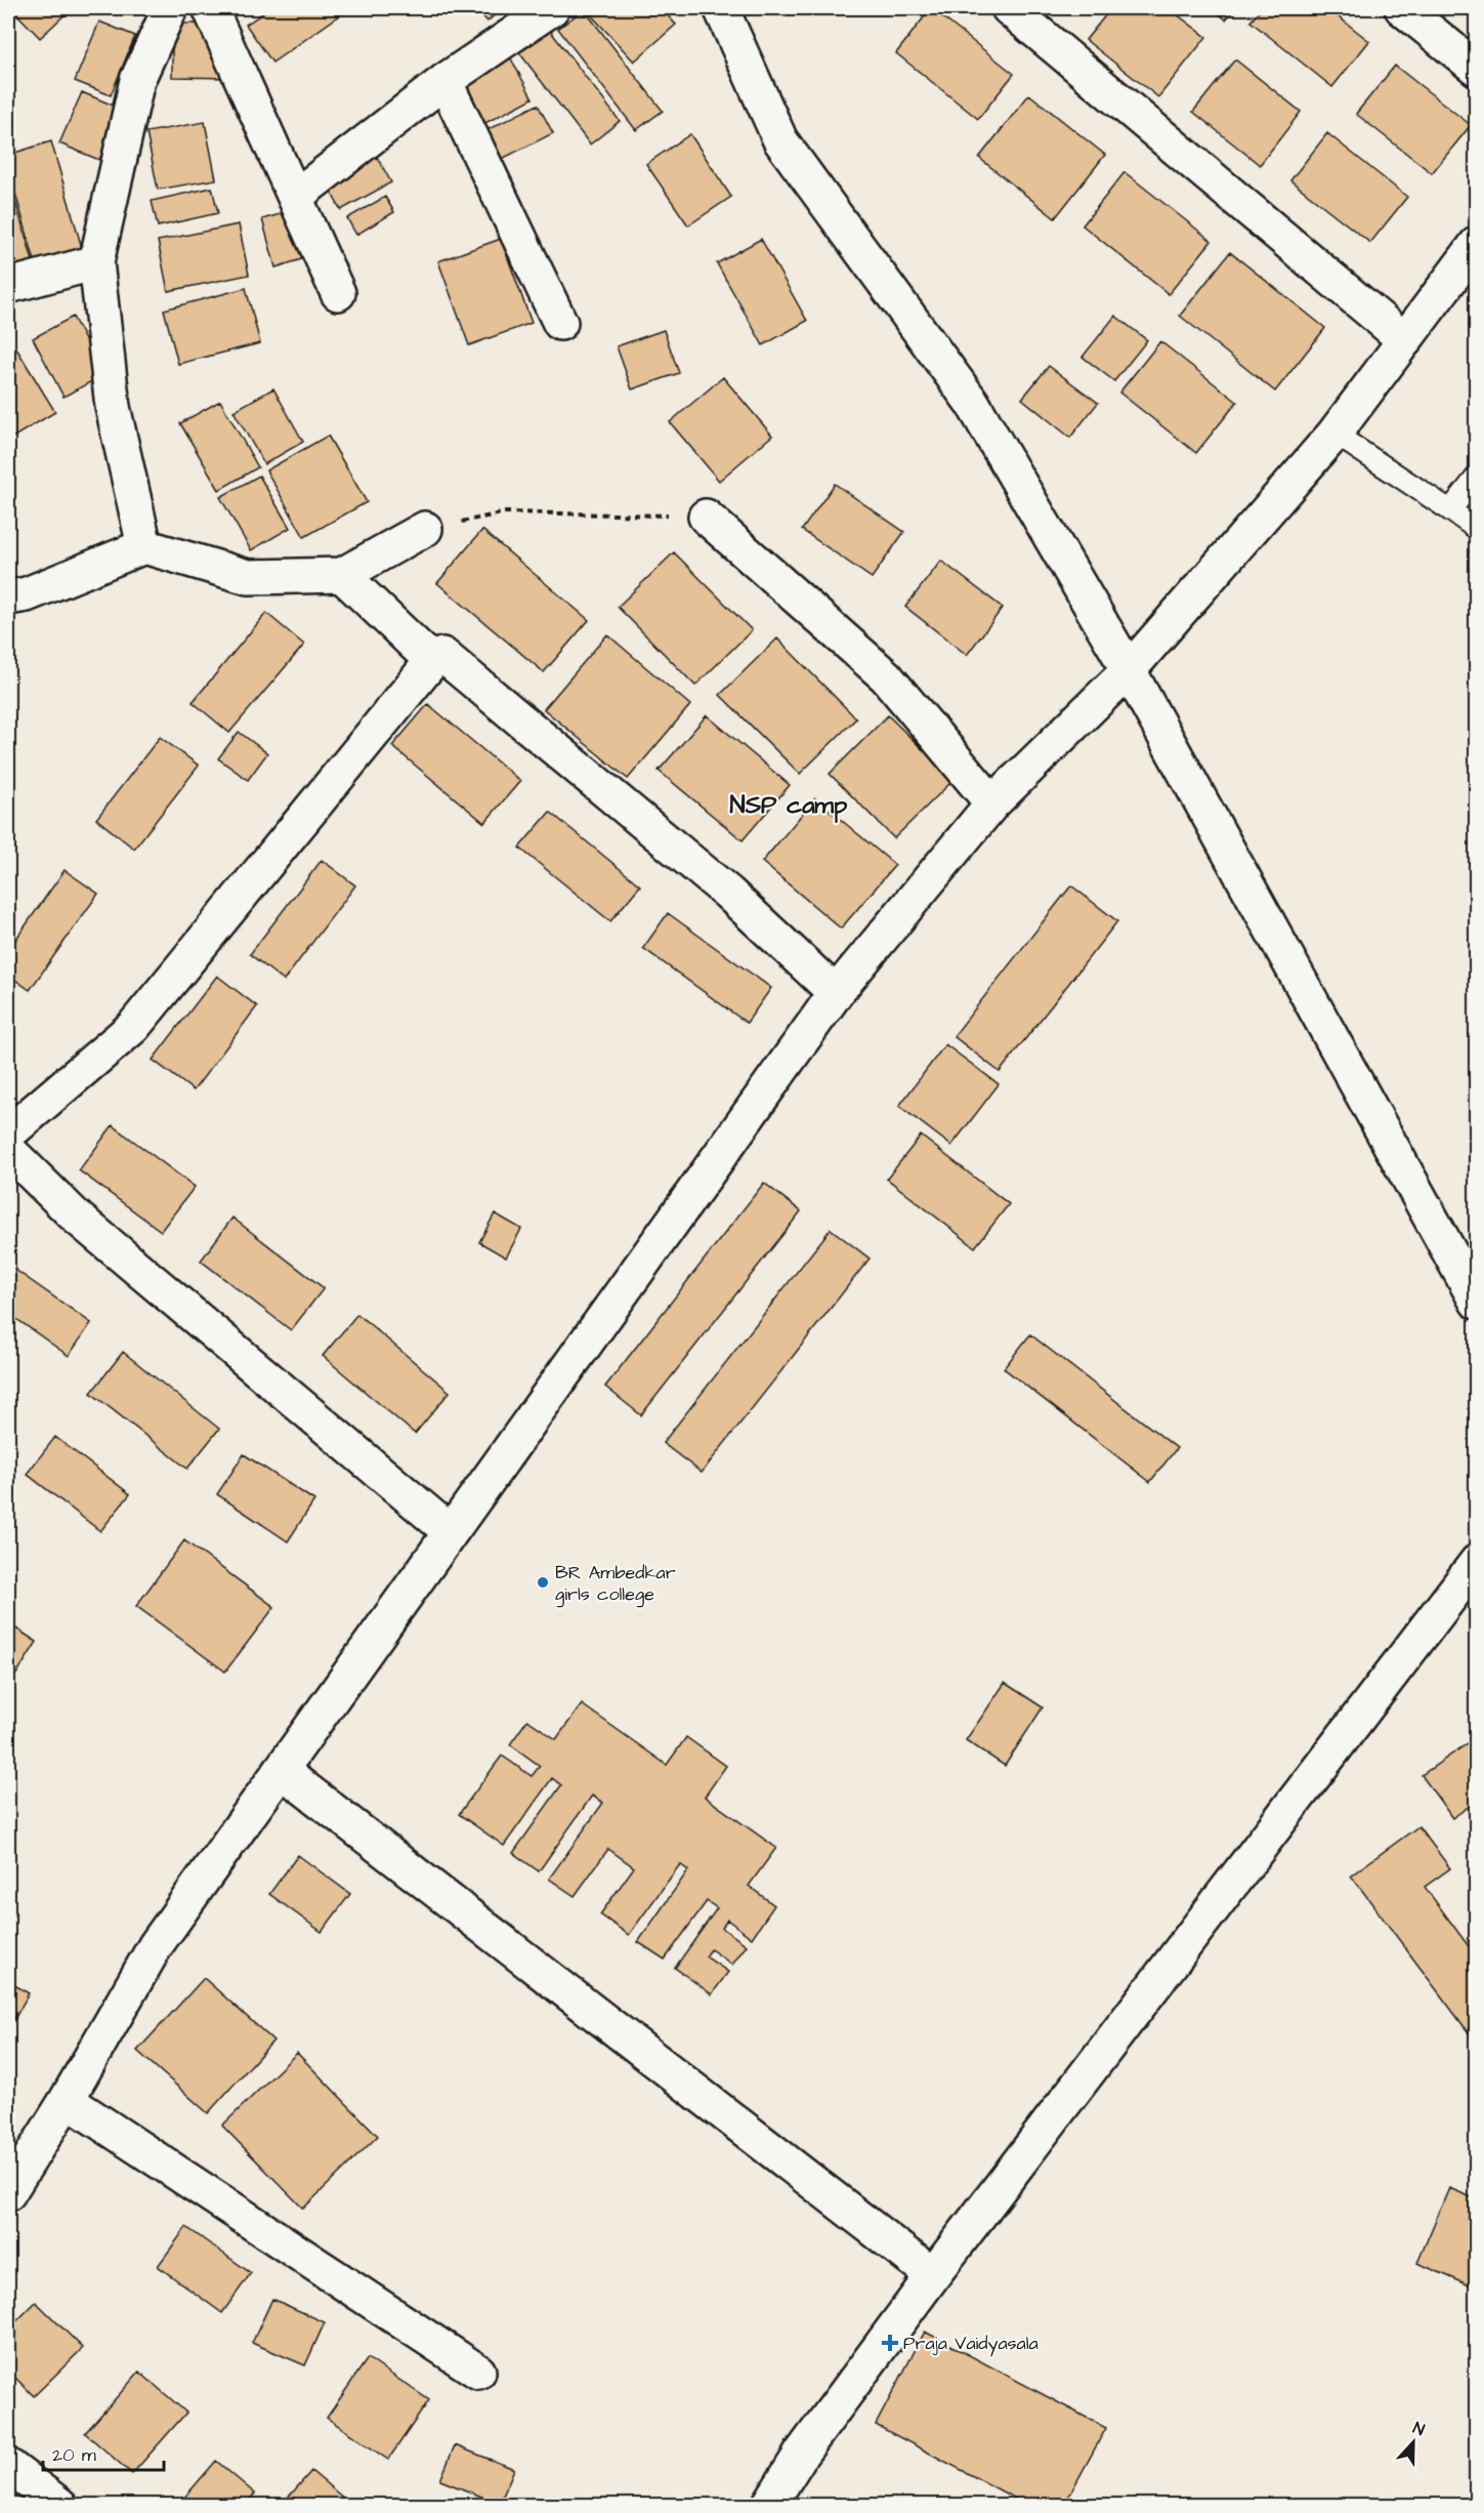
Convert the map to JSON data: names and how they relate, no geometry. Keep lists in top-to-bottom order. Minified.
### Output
{"districts":["NSP camp"],"places":{"other":["BR Ambedkar girls college"],"health":["Praja Vaidyasala"]},"scale_bar":"20 m","north":"top"}
